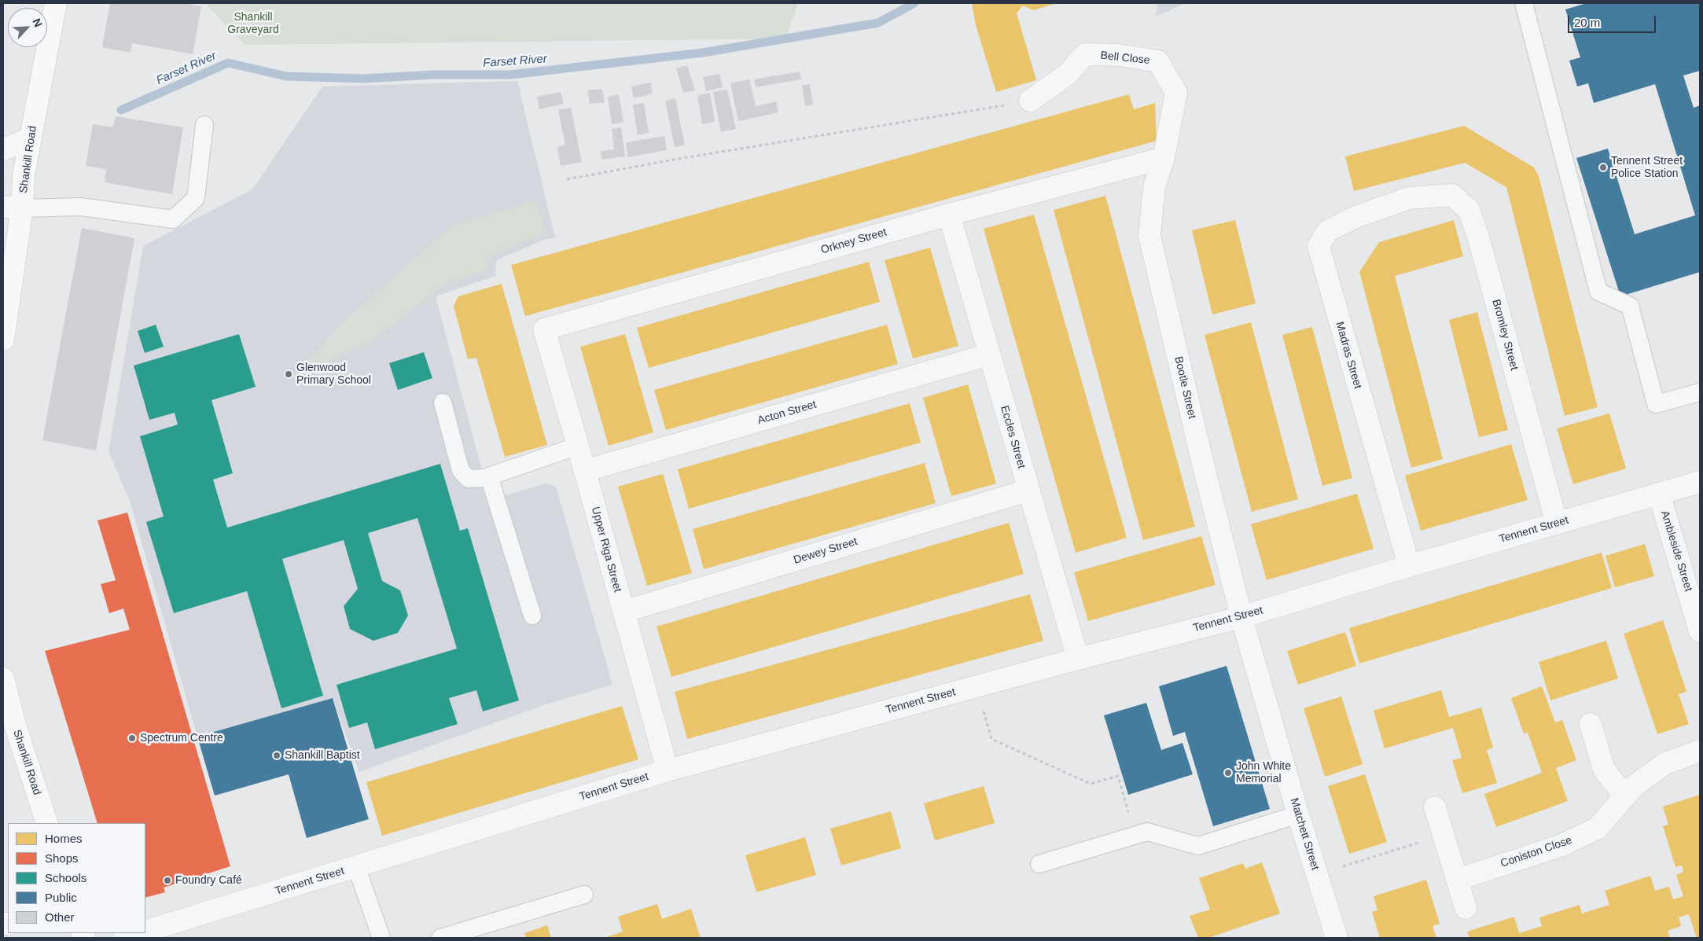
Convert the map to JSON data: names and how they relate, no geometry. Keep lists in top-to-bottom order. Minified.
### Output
{"streets":{"main road":["Shankill Road"],"street":["Bell Close","Orkney Street","Bromley Street","Madras Street","Bootle Street","Acton Street","Eccles Street","Tennent Street","Upper Riga Street","Dewey Street","Ambleside Street","Matchett Street","Coniston Close"]},"crossings":[["Bell Close","Orkney Street"],["Bell Close","Bootle Street"],["Orkney Street","Bootle Street"],["Orkney Street","Eccles Street"],["Orkney Street","Upper Riga Street"],["Bromley Street","Madras Street"],["Bromley Street","Tennent Street"],["Madras Street","Tennent Street"],["Bootle Street","Tennent Street"],["Bootle Street","Matchett Street"],["Acton Street","Eccles Street"],["Acton Street","Upper Riga Street"],["Eccles Street","Tennent Street"],["Eccles Street","Dewey Street"],["Tennent Street","Upper Riga Street"],["Tennent Street","Ambleside Street"],["Tennent Street","Matchett Street"],["Upper Riga Street","Dewey Street"]],"water":["Farset River"],"parks":["Shankill Graveyard"],"places":["Tennent Street Police Station","Glenwood Primary School","Spectrum Centre","Shankill Baptist","John White Memorial","Foundry Café"],"legend":["Homes","Shops","Schools","Public","Other"],"scale_bar":"20 m","north":"top right"}
